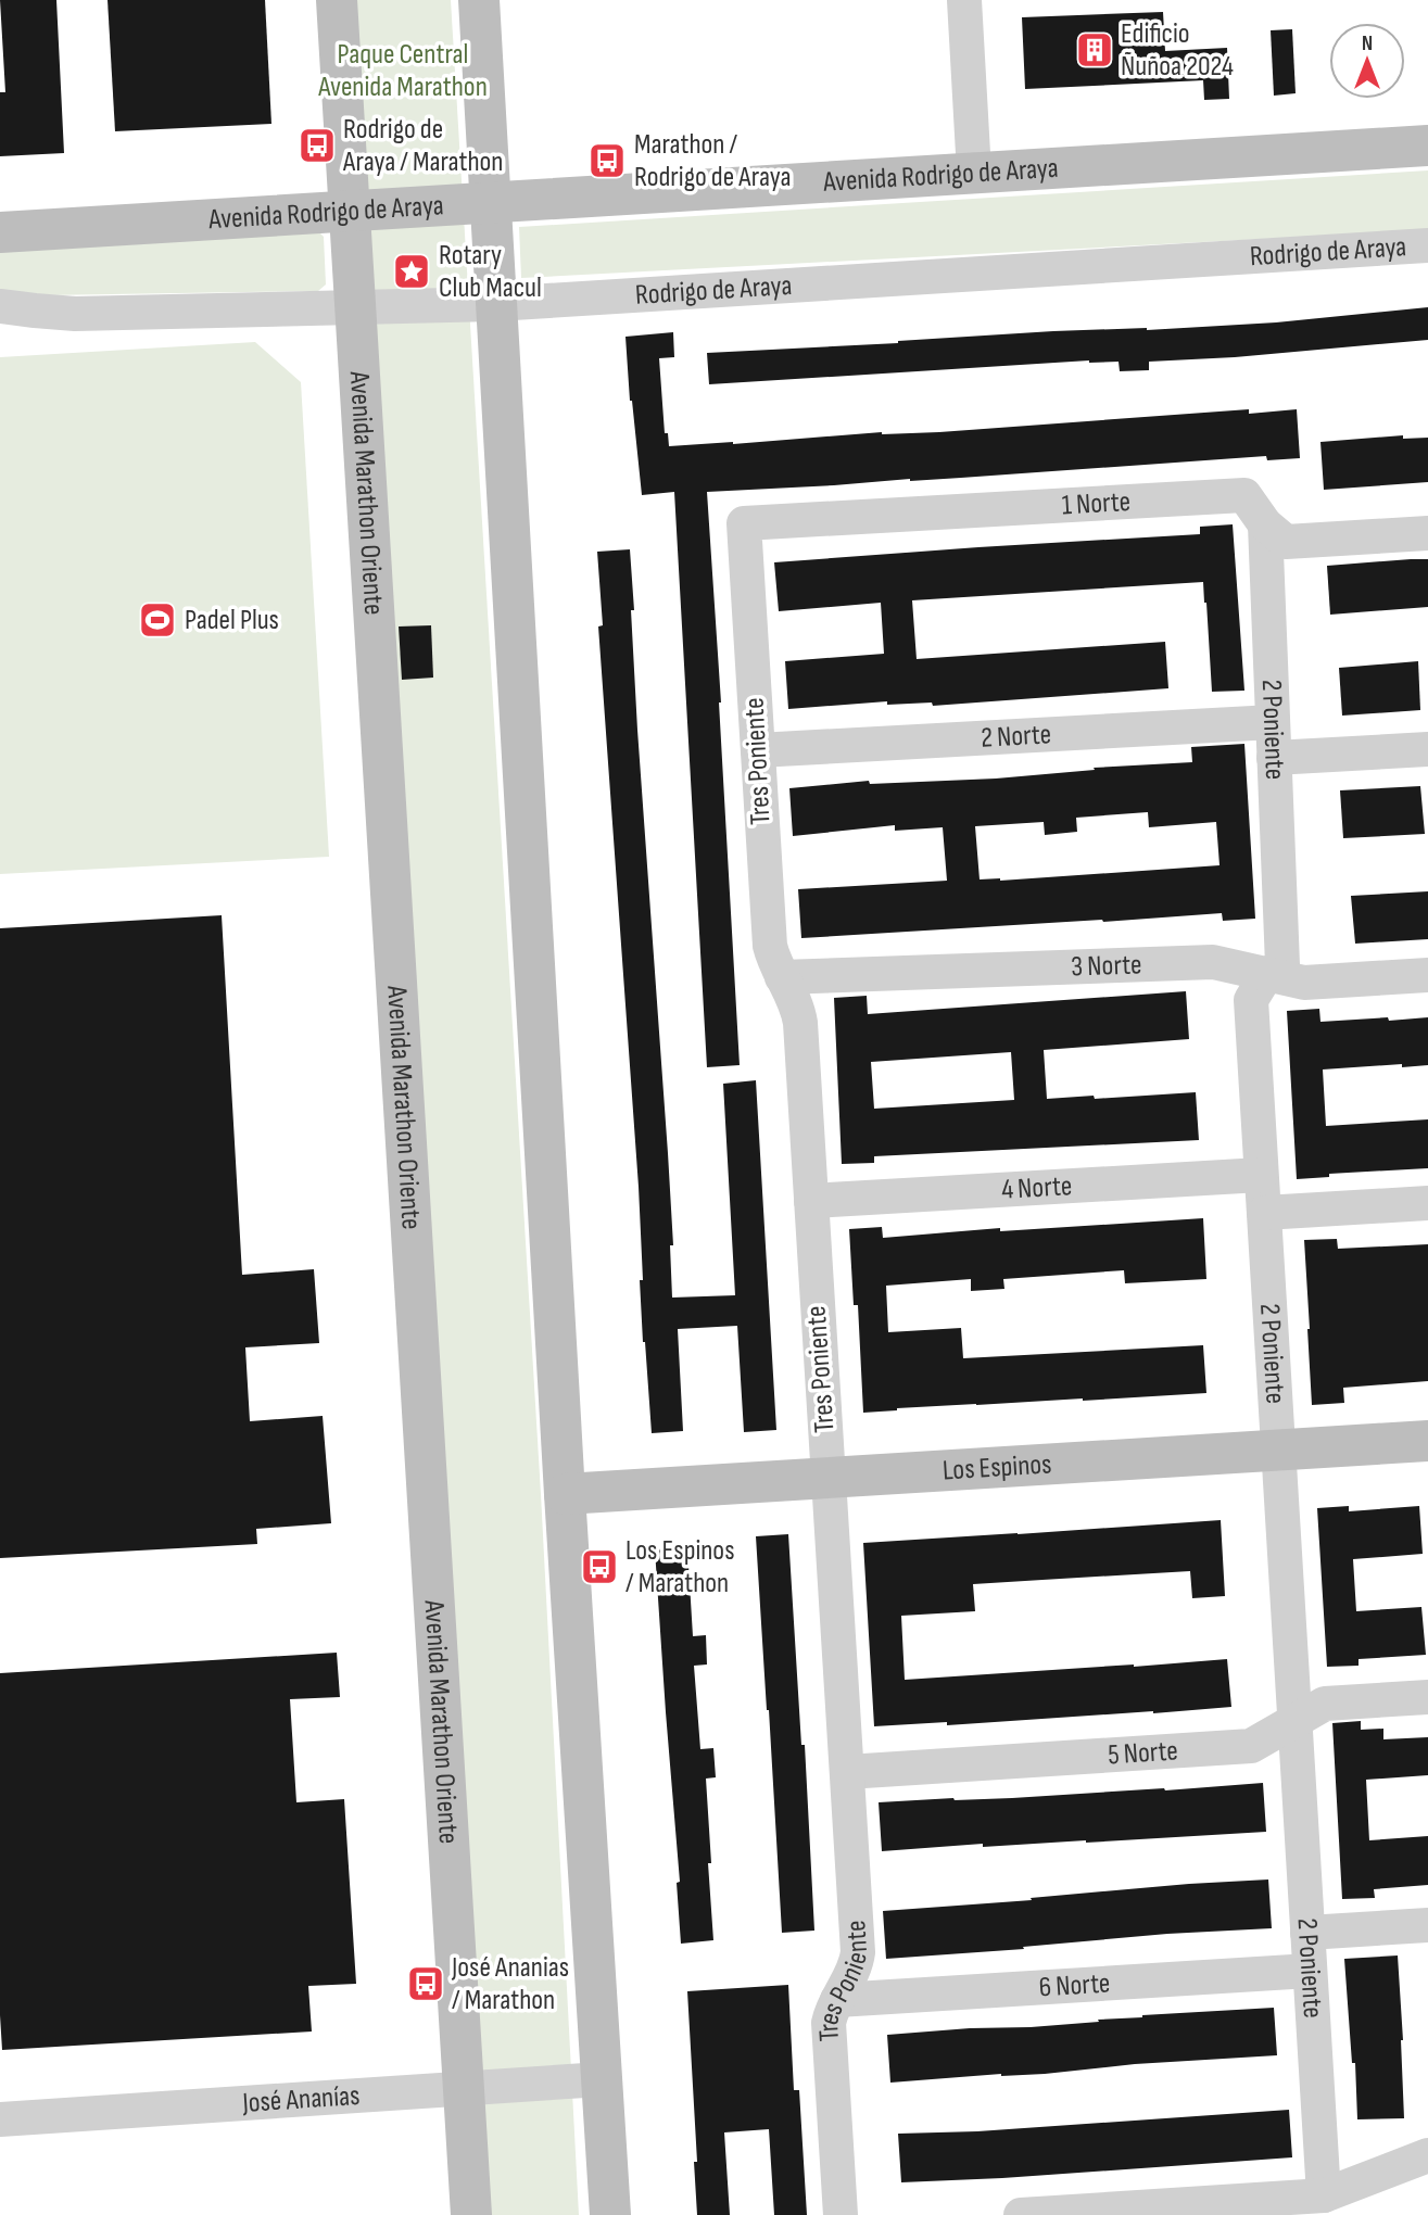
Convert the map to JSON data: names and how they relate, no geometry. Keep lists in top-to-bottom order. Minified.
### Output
{"streets":{"main road":["Avenida Rodrigo de Araya","Avenida Marathon Oriente","Los Espinos"],"street":["Rodrigo de Araya","1 Norte","2 Poniente","2 Norte","Tres Poniente","3 Norte","4 Norte","5 Norte","6 Norte","José Ananías"]},"crossings":[["Avenida Rodrigo de Araya","Avenida Marathon Oriente"],["Rodrigo de Araya","Avenida Marathon Oriente"],["Avenida Marathon Oriente","José Ananías"],["1 Norte","2 Poniente"],["1 Norte","Tres Poniente"],["2 Poniente","2 Norte"],["2 Poniente","3 Norte"],["2 Poniente","4 Norte"],["2 Poniente","Los Espinos"],["2 Poniente","5 Norte"],["2 Poniente","6 Norte"],["2 Norte","Tres Poniente"],["Tres Poniente","3 Norte"],["Tres Poniente","4 Norte"],["Tres Poniente","Los Espinos"],["Tres Poniente","5 Norte"],["Tres Poniente","6 Norte"]],"parks":["Paque Central Avenida Marathon"],"places":{"building":["Edificio Ñuñoa 2024"],"bus stop":["Rodrigo de Araya / Marathon","Marathon / Rodrigo de Araya","Los Espinos / Marathon","José Ananias / Marathon"],"place":["Rotary Club Macul"],"sports":["Padel Plus"]},"north":"top"}
